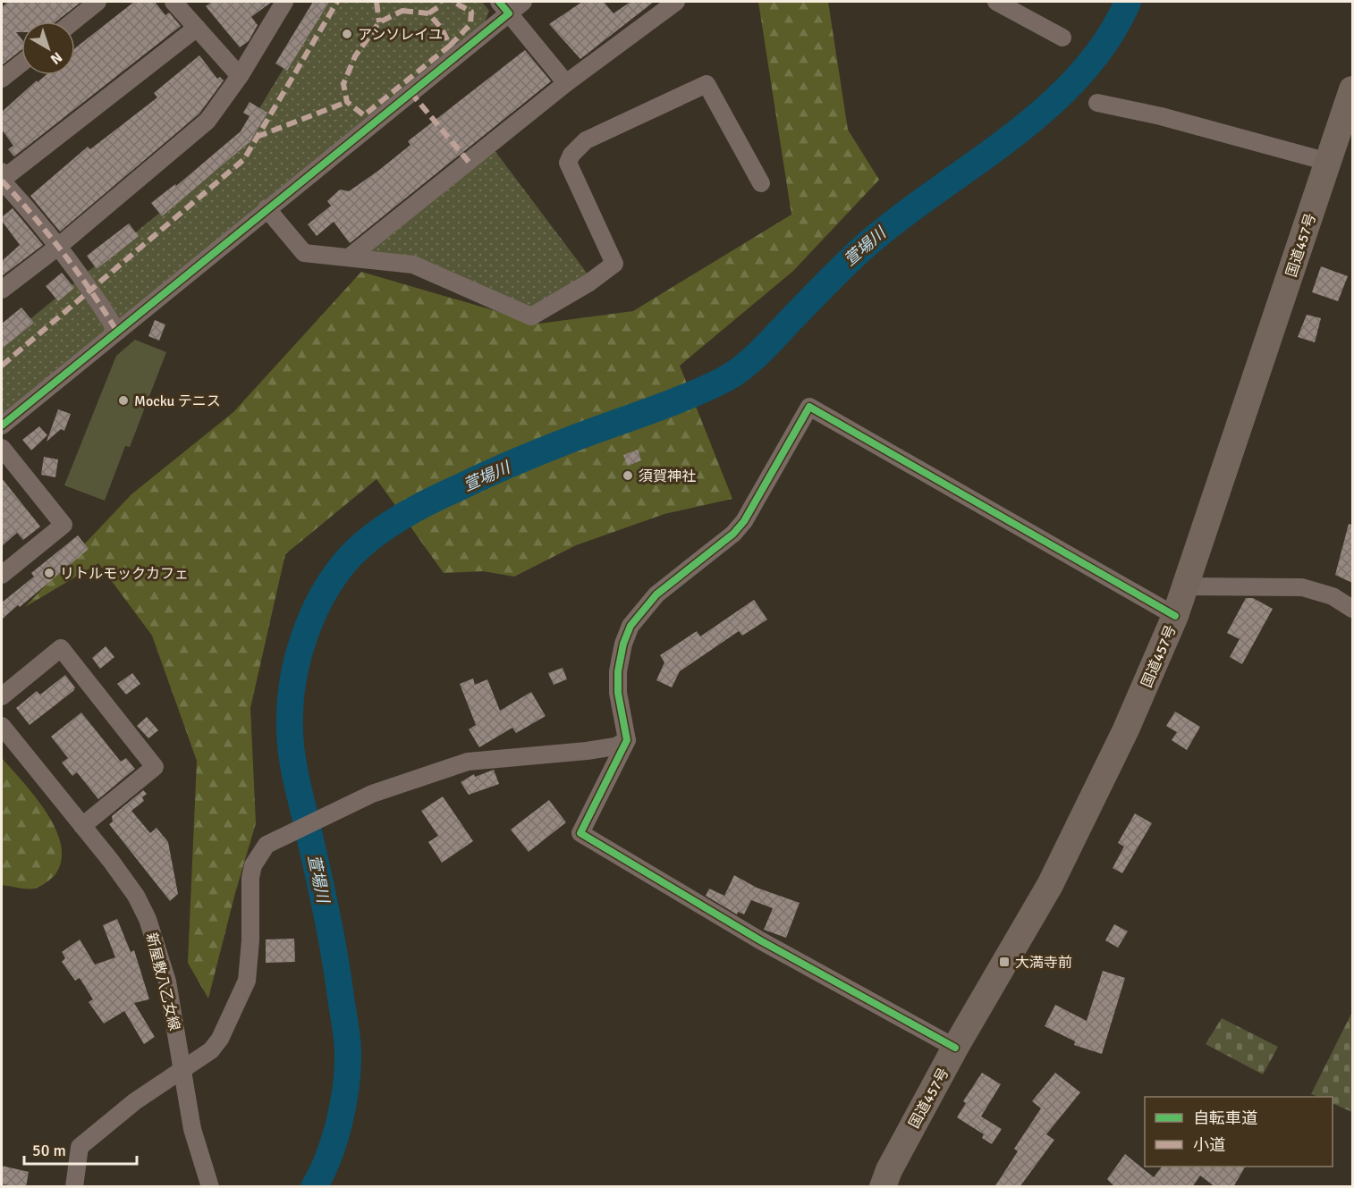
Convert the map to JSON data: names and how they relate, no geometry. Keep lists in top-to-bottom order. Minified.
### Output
{"streets":{"highway":["国道457号"],"street":["新屋敷八乙女線"]},"water":["萱場川"],"places":{"other":["アンソレイユ","Mocku テニス","須賀神社","リトルモックカフェ"],"transit":["大満寺前"]},"legend":["自転車道","小道"],"scale_bar":"50 m","north":"bottom right"}
